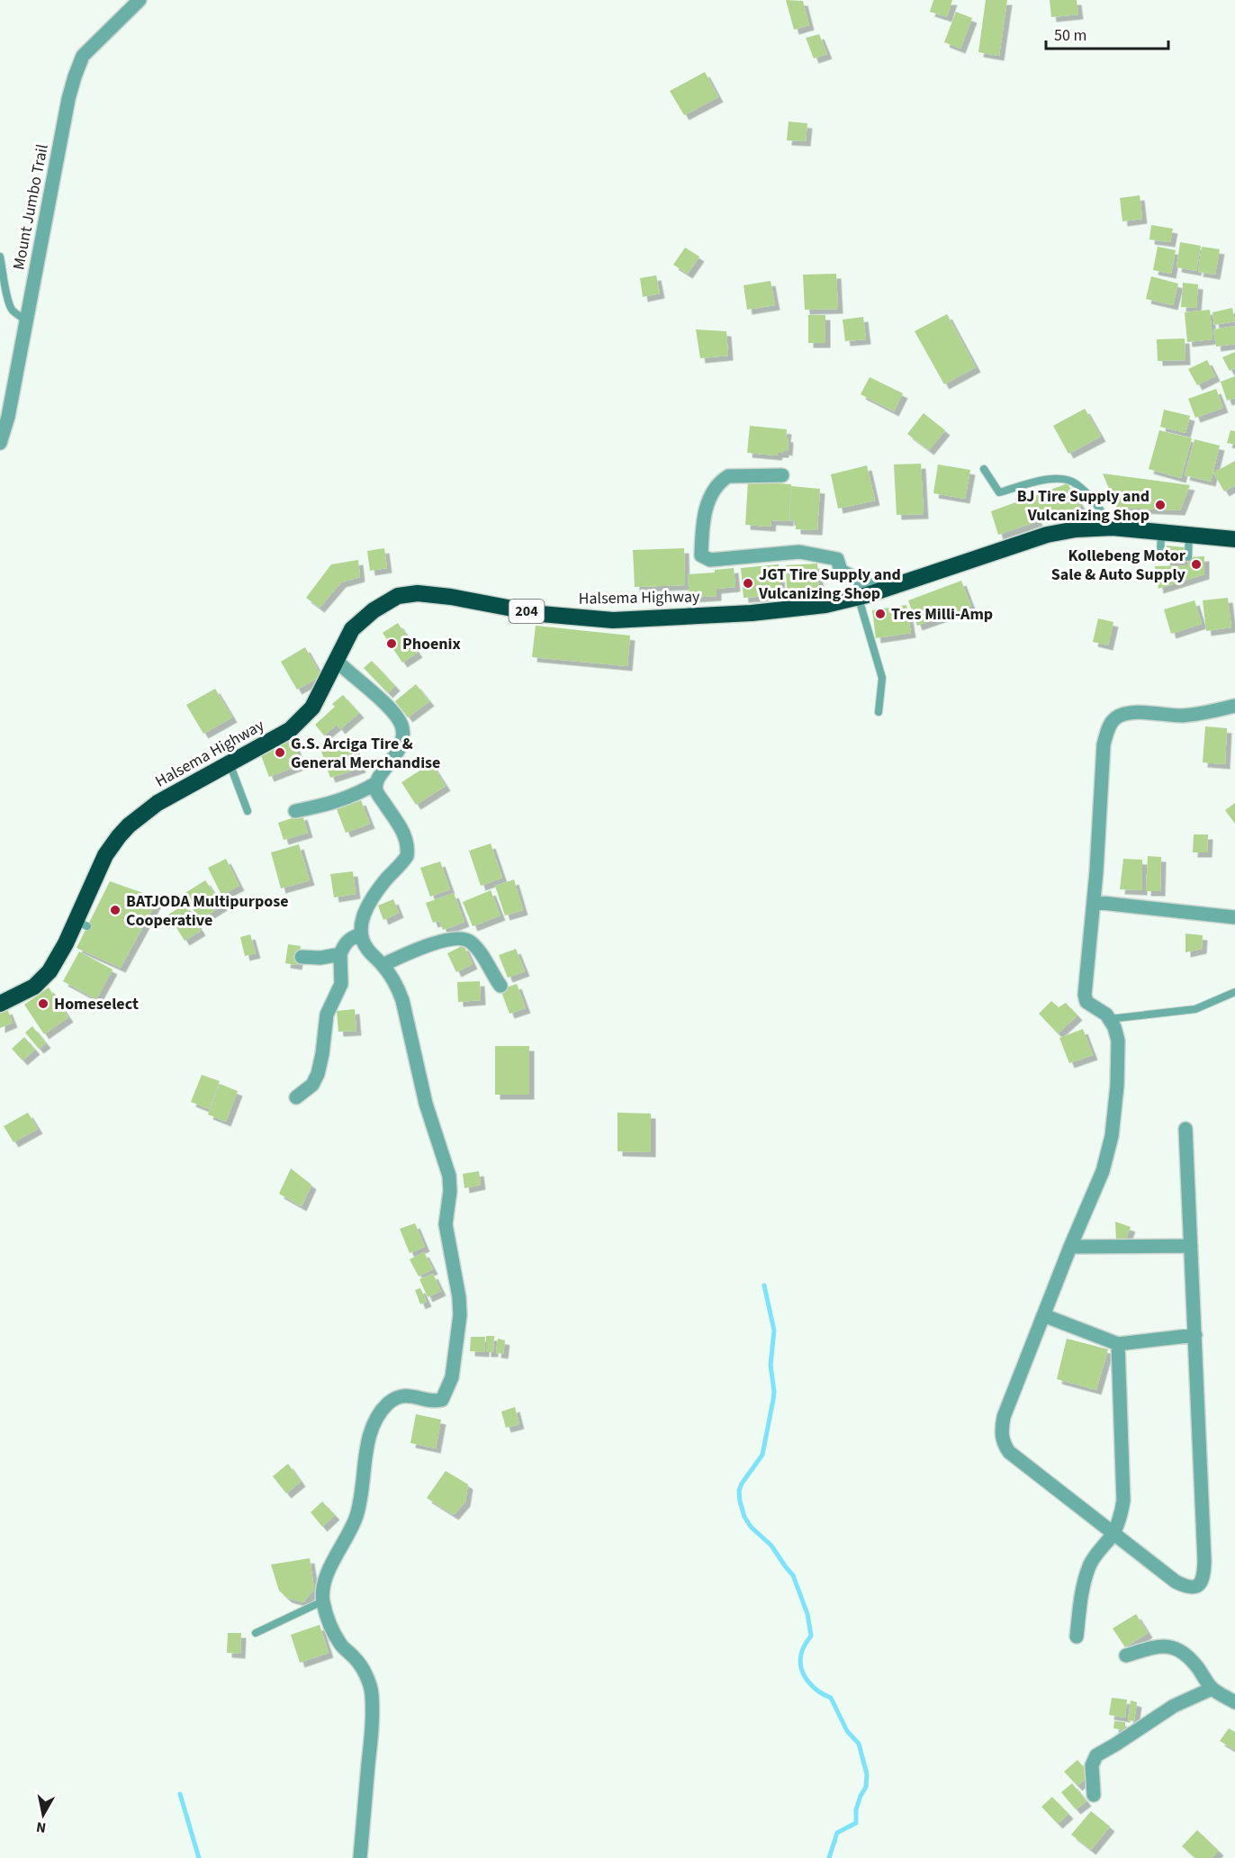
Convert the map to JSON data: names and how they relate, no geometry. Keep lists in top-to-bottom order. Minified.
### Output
{"streets":{"highway":["Halsema Highway","204"],"street":["Mount Jumbo Trail"]},"places":["BJ Tire Supply and Vulcanizing Shop","Kollebeng Motor Sale & Auto Supply","JGT Tire Supply and Vulcanizing Shop","Tres Milli-Amp","Phoenix","G.S. Arciga Tire & General Merchandise","BATJODA Multipurpose Cooperative","Homeselect"],"scale_bar":"50 m","north":"bottom"}
